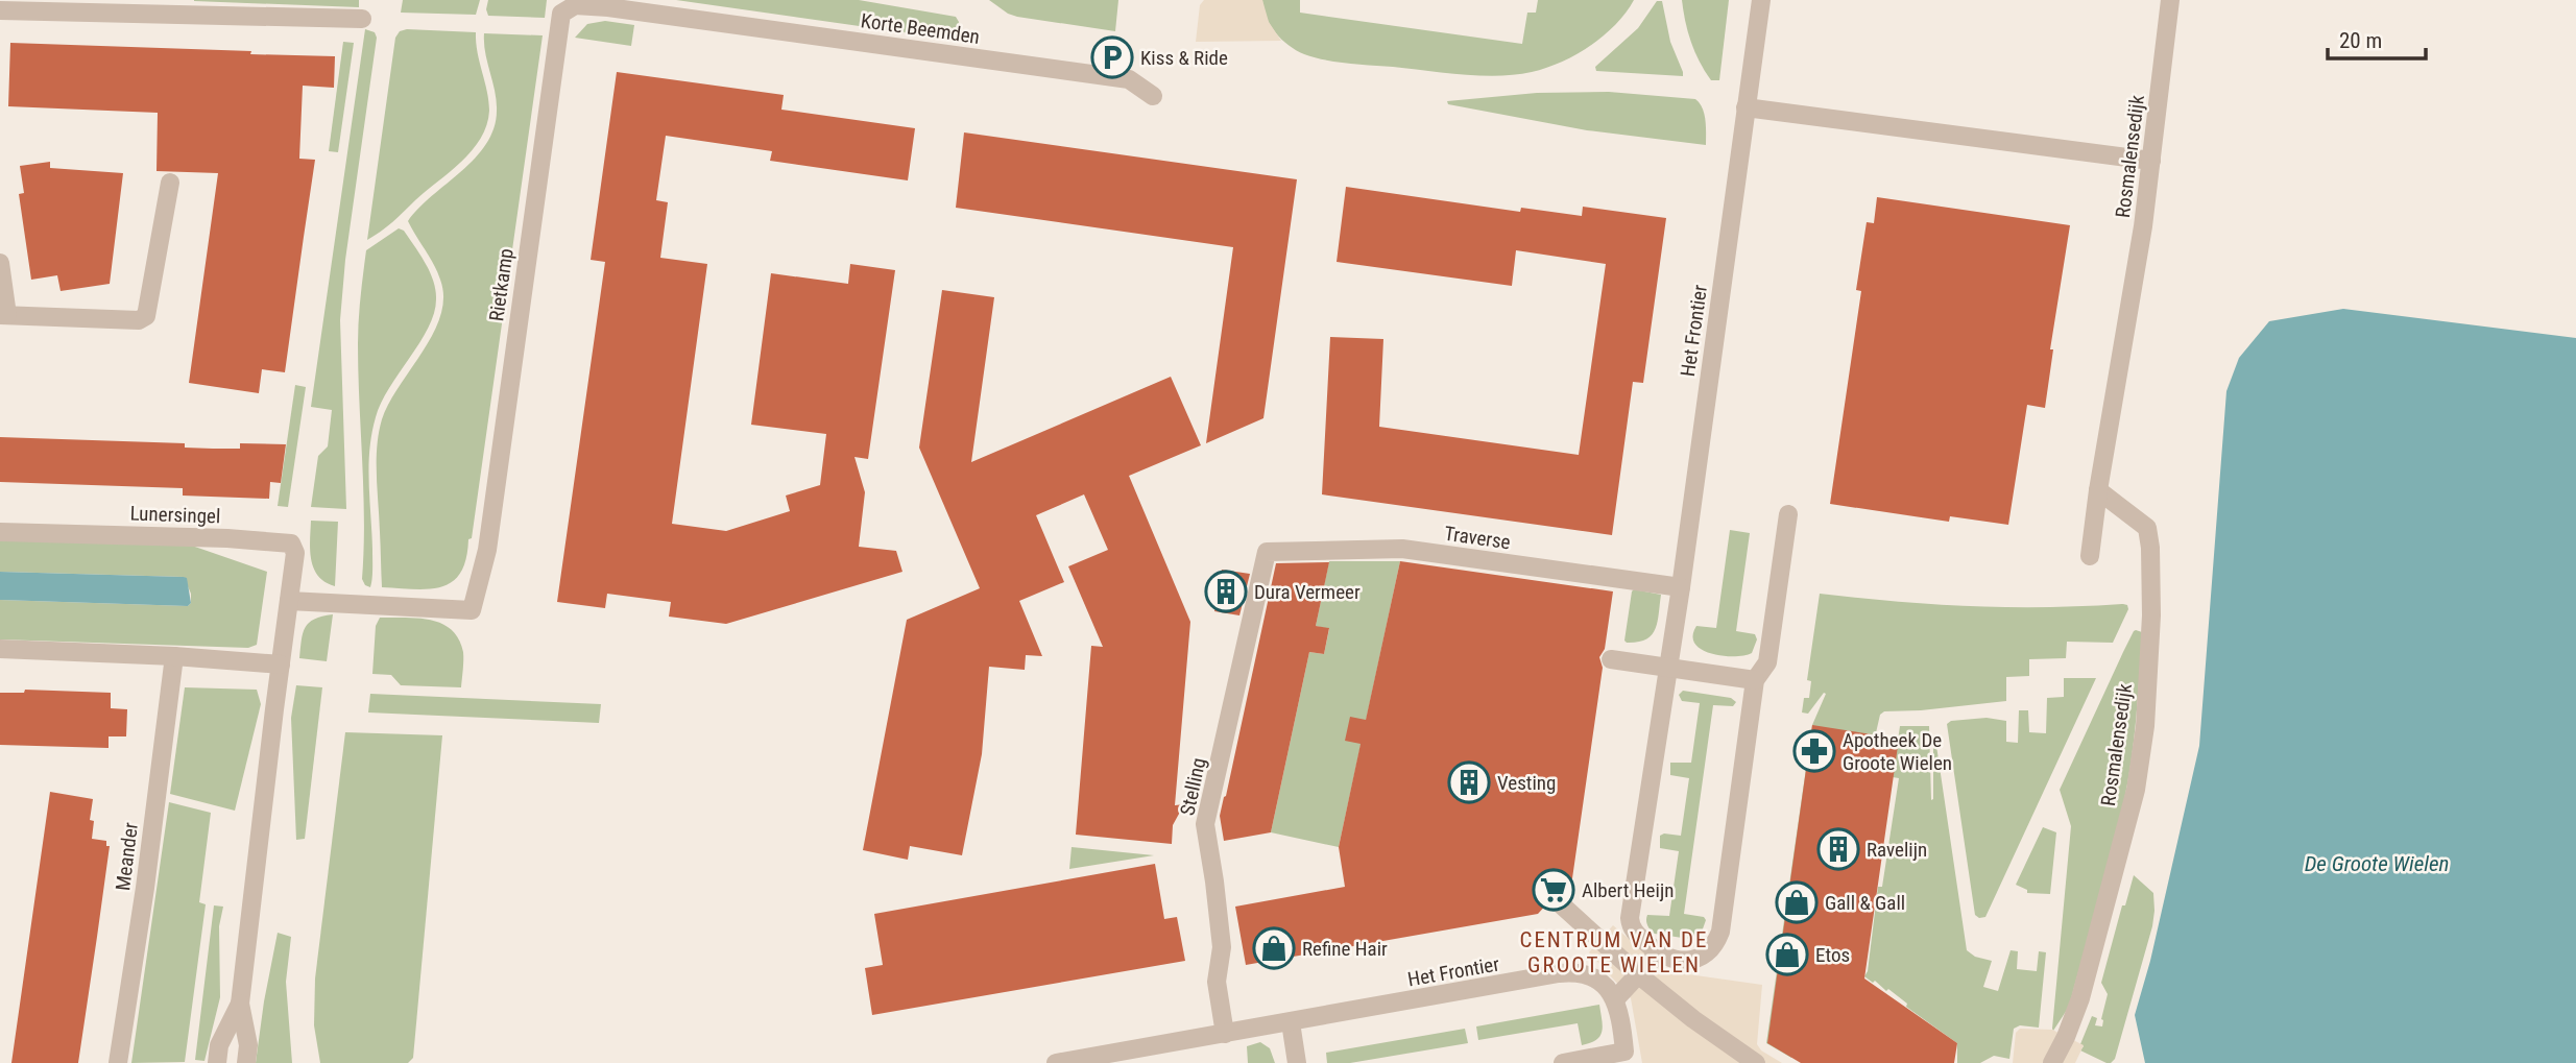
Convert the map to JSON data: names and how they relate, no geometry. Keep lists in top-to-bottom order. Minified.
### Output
{"streets":{"street":["Korte Beemden","Rosmalensedijk","Rietkamp","Het Frontier","Lunersingel","Traverse","Stelling","Meander"]},"crossings":[["Korte Beemden","Rietkamp"],["Rietkamp","Lunersingel"],["Het Frontier","Traverse"],["Het Frontier","Stelling"],["Traverse","Stelling"]],"districts":["CENTRUM VAN DE GROOTE WIELEN"],"water":["De Groote Wielen"],"places":{"parking":["Kiss & Ride"],"building":["Dura Vermeer","Vesting","Ravelijn"],"pharmacy":["Apotheek De Groote Wielen"],"supermarket":["Albert Heijn"],"shop":["Gall & Gall","Refine Hair","Etos"]},"scale_bar":"20 m"}
